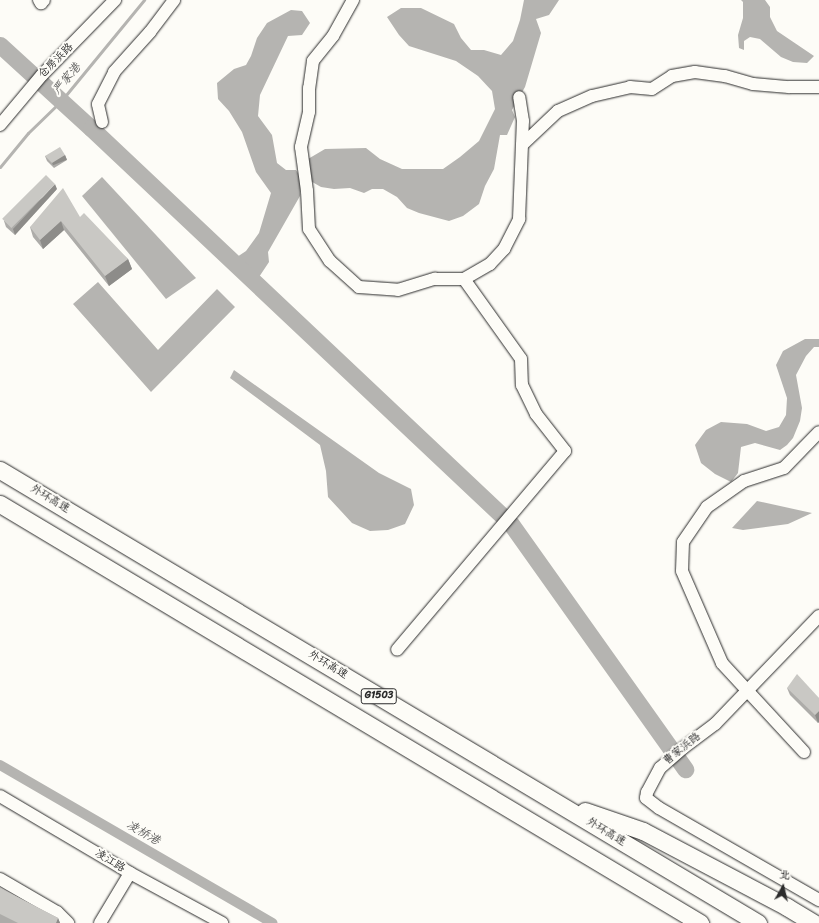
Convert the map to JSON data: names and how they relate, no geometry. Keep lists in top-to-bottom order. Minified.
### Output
{"streets":{"highway":["外环高速","G1503"],"street":["仓房浜路","曹家浜路","凌江路"]},"water":["严家港","凌桥港"],"north":"top"}
